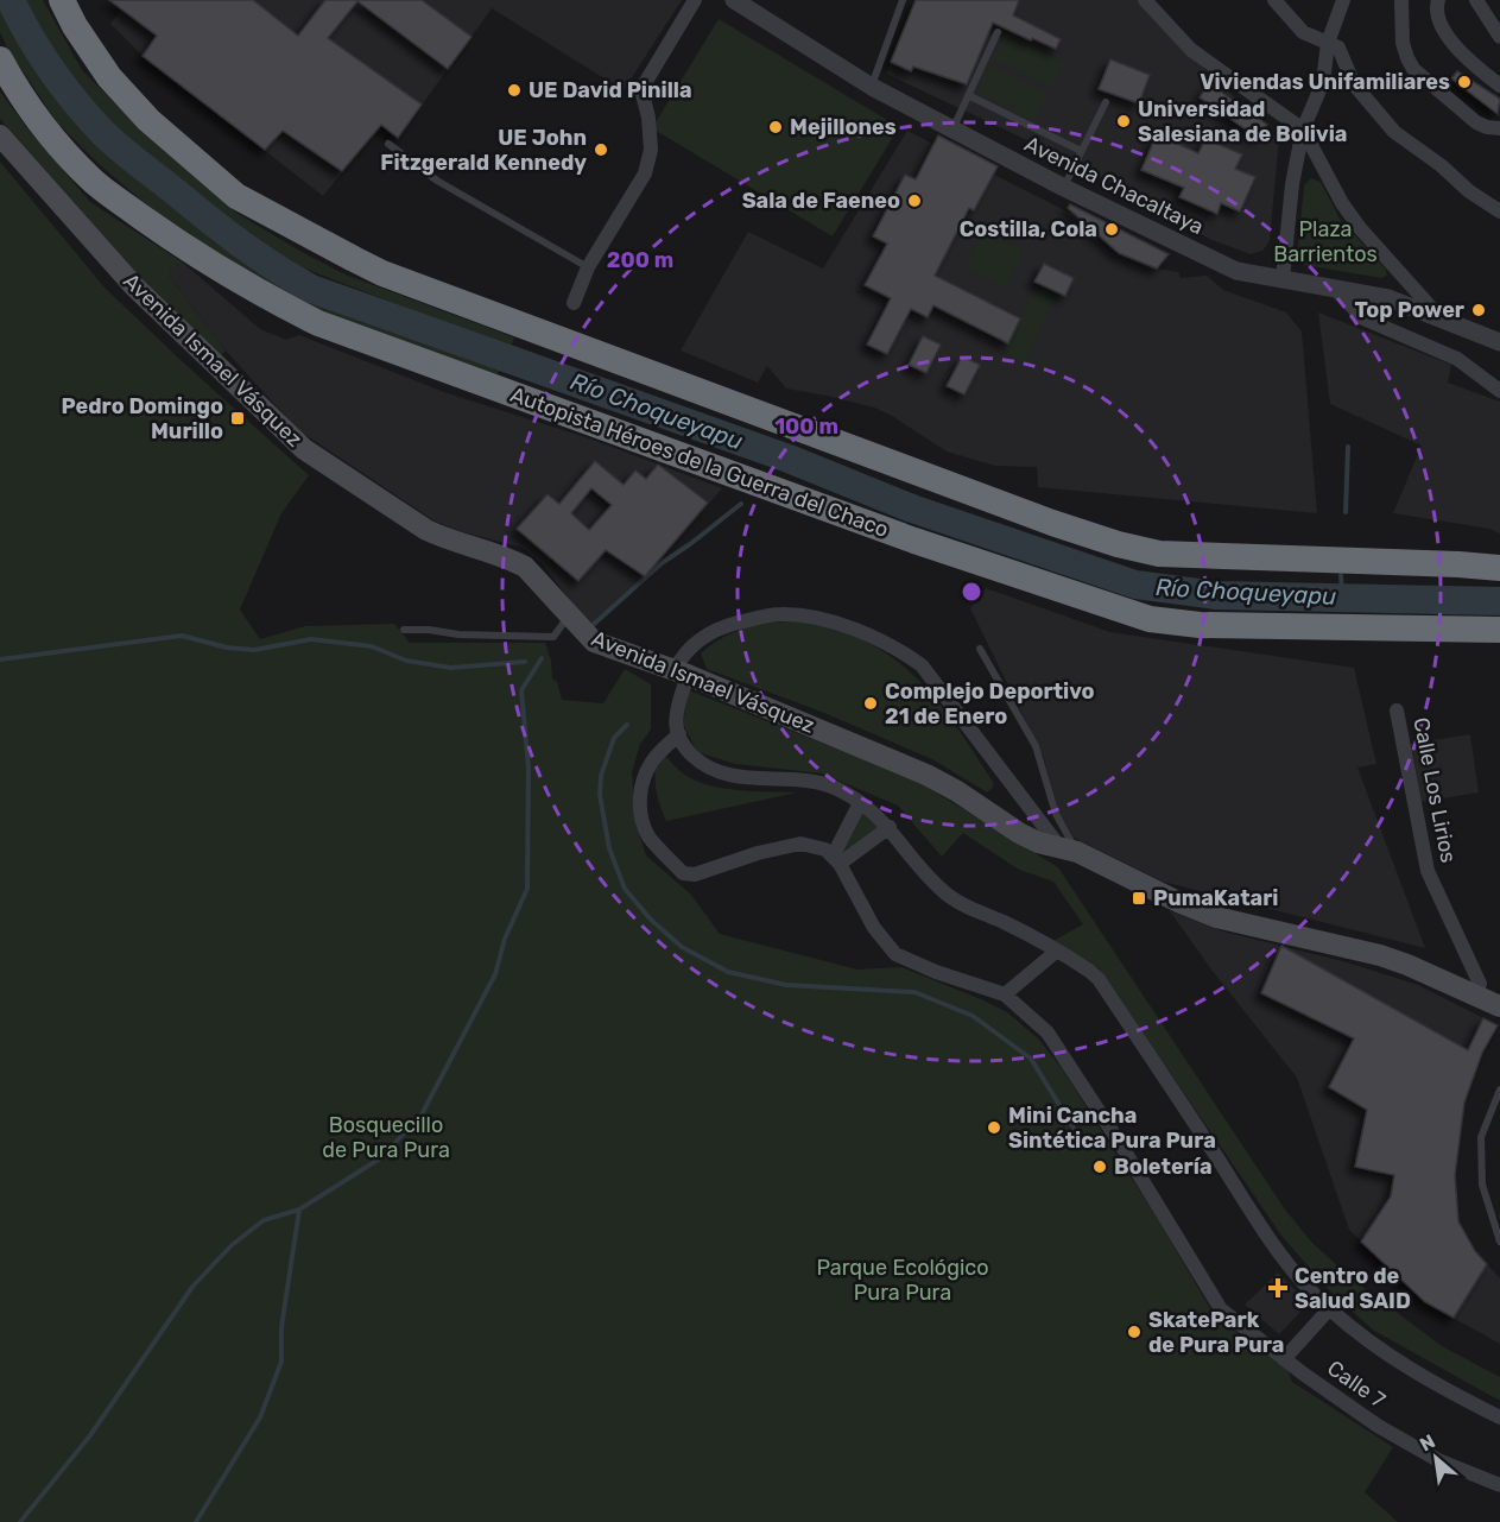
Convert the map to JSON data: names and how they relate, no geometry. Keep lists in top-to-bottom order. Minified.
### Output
{"streets":{"highway":["Autopista Héroes de la Guerra del Chaco"],"main road":["Avenida Ismael Vásquez"],"street":["Avenida Chacaltaya","Calle Los Lirios","Calle 7"]},"crossings":[["Avenida Ismael Vásquez","Calle Los Lirios"]],"water":["Río Choqueyapu"],"parks":["Plaza Barrientos","Bosquecillo de Pura Pura","Parque Ecológico Pura Pura"],"places":{"other":["Viviendas Unifamiliares","UE David Pinilla","Universidad Salesiana de Bolivia","Mejillones","UE John Fitzgerald Kennedy","Sala de Faeneo","Costilla, Cola","Top Power","Complejo Deportivo 21 de Enero","Mini Cancha Sintética Pura Pura","Boletería","SkatePark de Pura Pura"],"transit":["Pedro Domingo Murillo","PumaKatari"],"health":["Centro de Salud SAID"]},"north":"top left","rings":["200 m","100 m"]}
